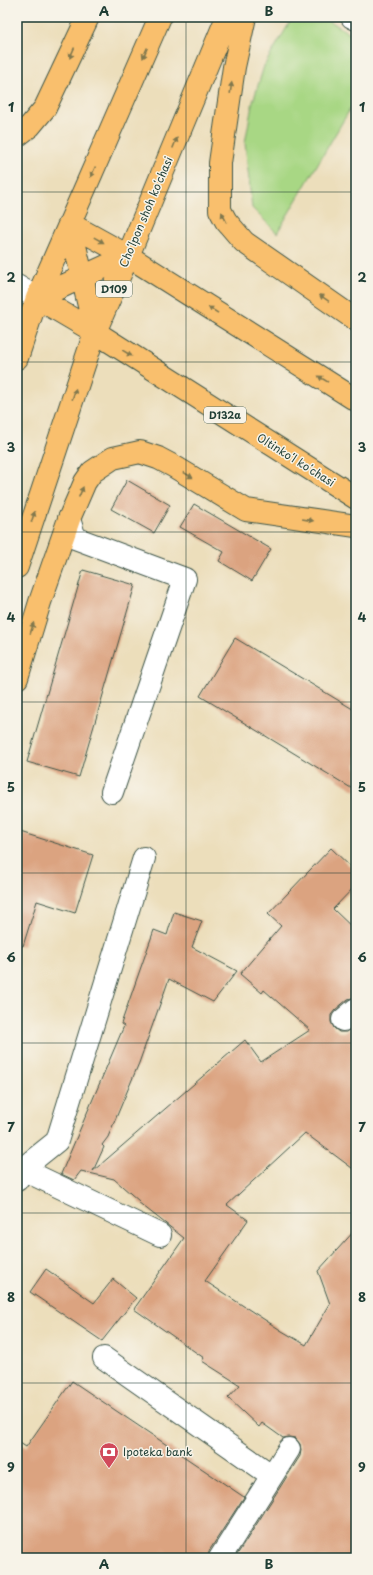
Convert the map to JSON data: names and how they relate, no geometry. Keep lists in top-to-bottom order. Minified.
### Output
{"streets":{"main road":["Choʻlpon shoh koʻchasi","D109","D132a","Oltinkoʻl koʻchasi"]},"crossings":[["Choʻlpon shoh koʻchasi","Oltinkoʻl koʻchasi"]],"places":{"bank":["Ipoteka bank"]},"grid":{"columns":["A","B"],"rows":["1","2","3","4","5","6","7","8","9"]}}
